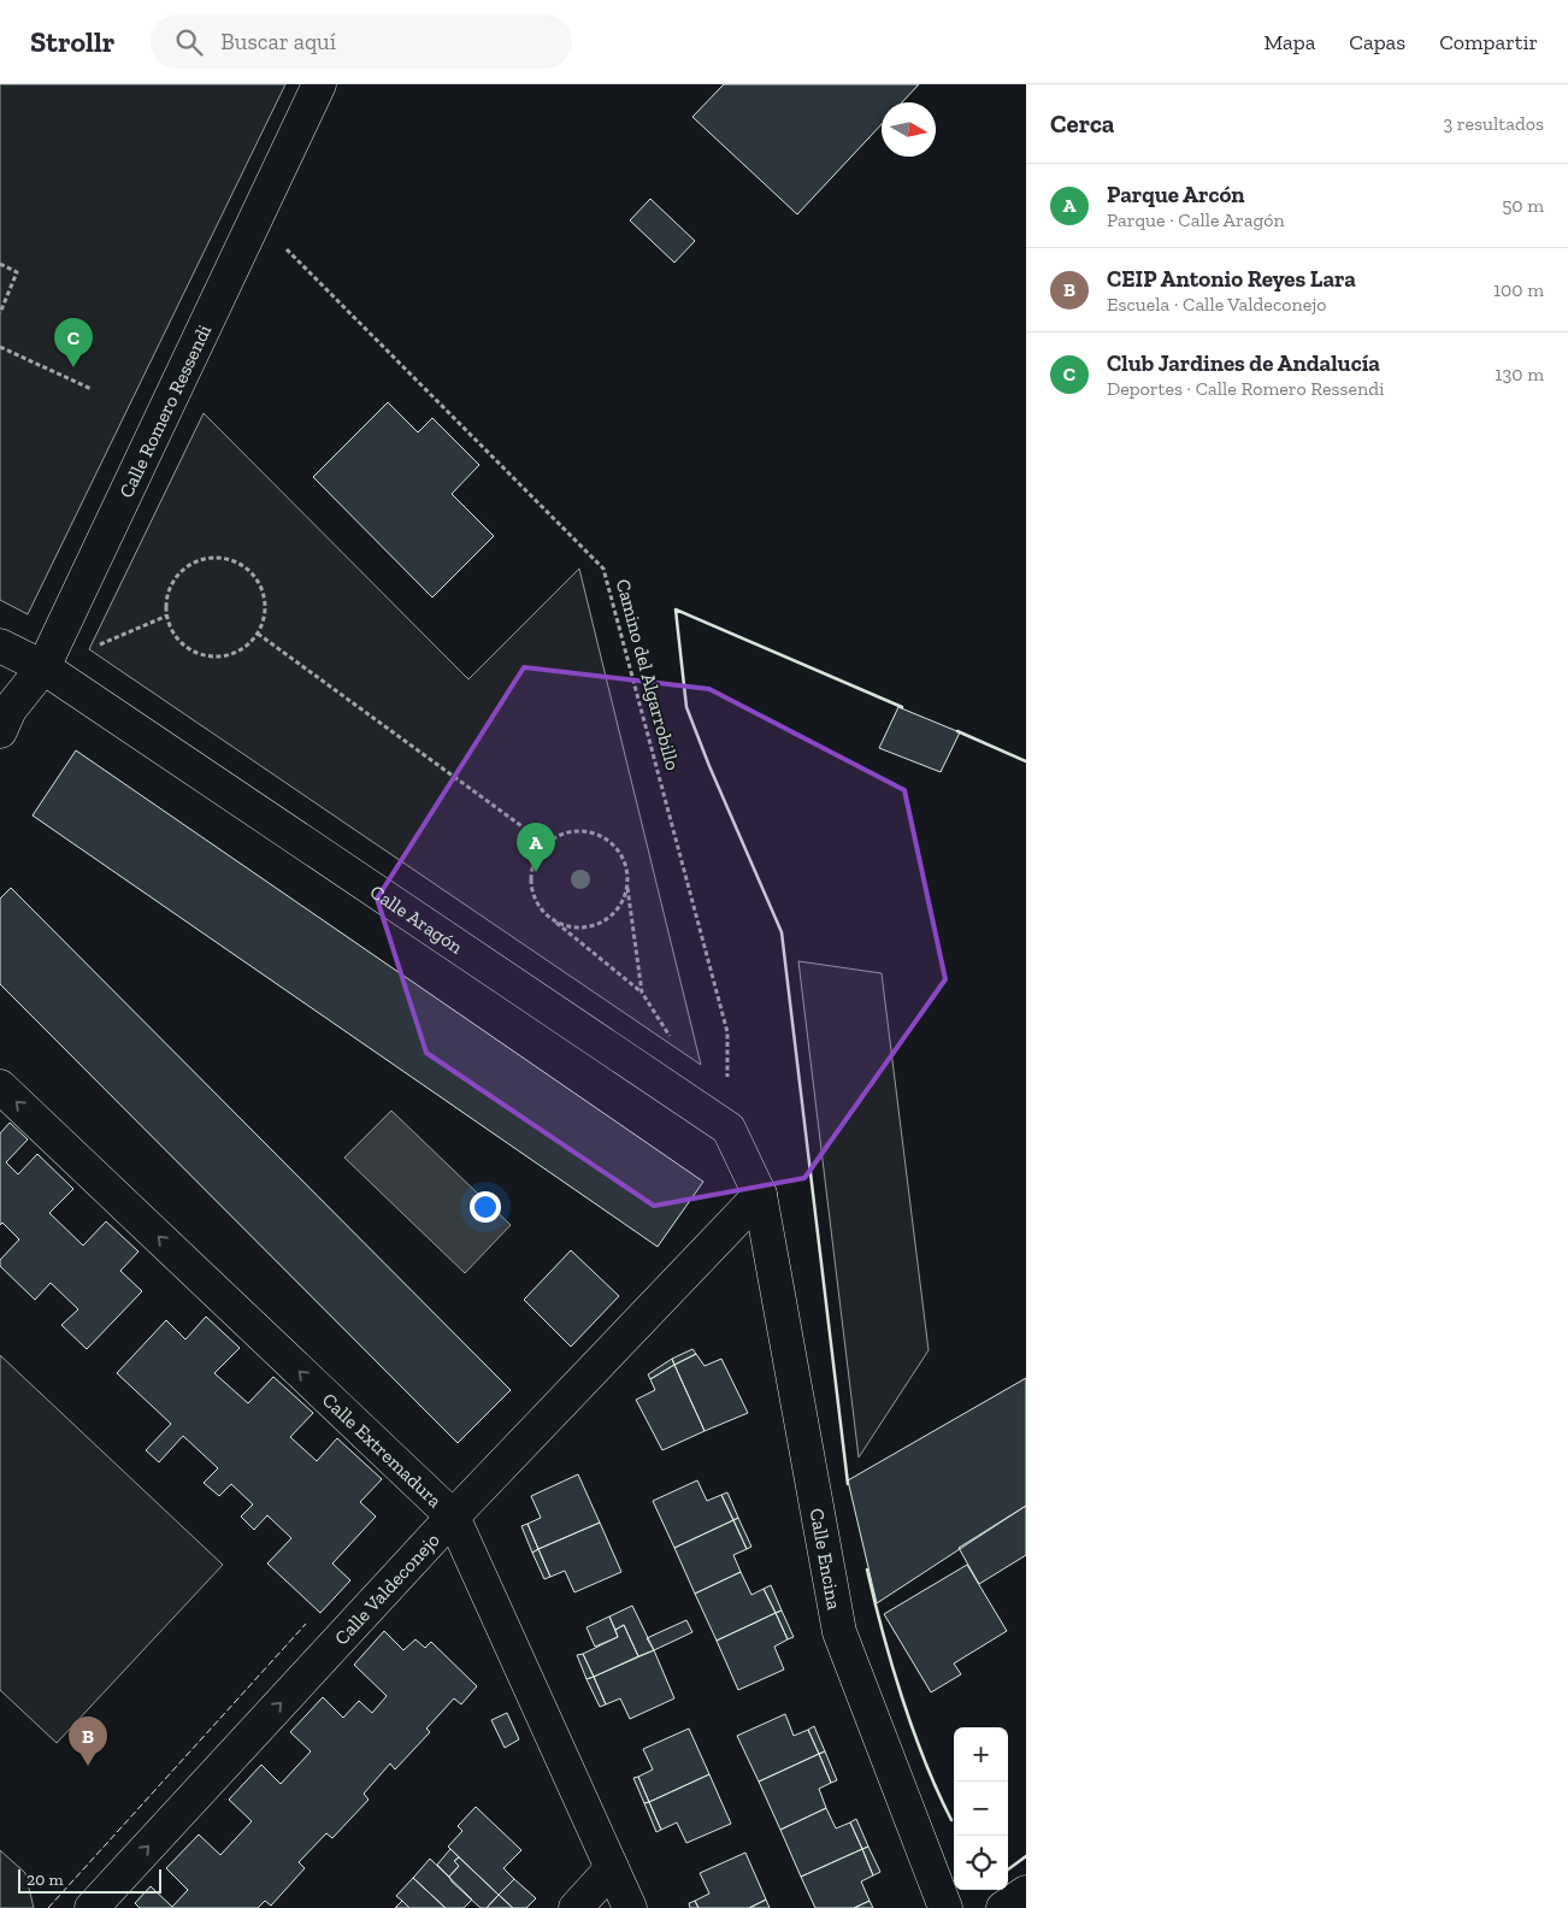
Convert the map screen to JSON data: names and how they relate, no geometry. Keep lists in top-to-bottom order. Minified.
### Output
{"streets":{"street":["Calle Romero Ressendi","Calle Aragón","Calle Extremadura","Calle Encina","Calle Valdeconejo"],"path":["Camino del Algarrobillo"]},"crossings":[["Calle Romero Ressendi","Camino del Algarrobillo"],["Calle Romero Ressendi","Calle Aragón"],["Camino del Algarrobillo","Calle Aragón"],["Calle Extremadura","Calle Valdeconejo"],["Calle Encina","Calle Valdeconejo"]],"one_way":["Calle Extremadura","Calle Valdeconejo"],"scale_bar":"20 m","north":"right","page":{"header":"Strollr","search":"Buscar aquí","nav":["Mapa","Capas","Compartir"],"heading":["Cerca","3 resultados"],"list":[{"mark":"A","name":"Parque Arcón","note":"Parque · Calle Aragón","value":"50 m"},{"mark":"B","name":"CEIP Antonio Reyes Lara","note":"Escuela · Calle Valdeconejo","value":"100 m"},{"mark":"C","name":"Club Jardines de Andalucía","note":"Deportes · Calle Romero Ressendi","value":"130 m"}],"pins":["C","A","B"],"map_buttons":["+","−"],"scale":"20 m"}}
